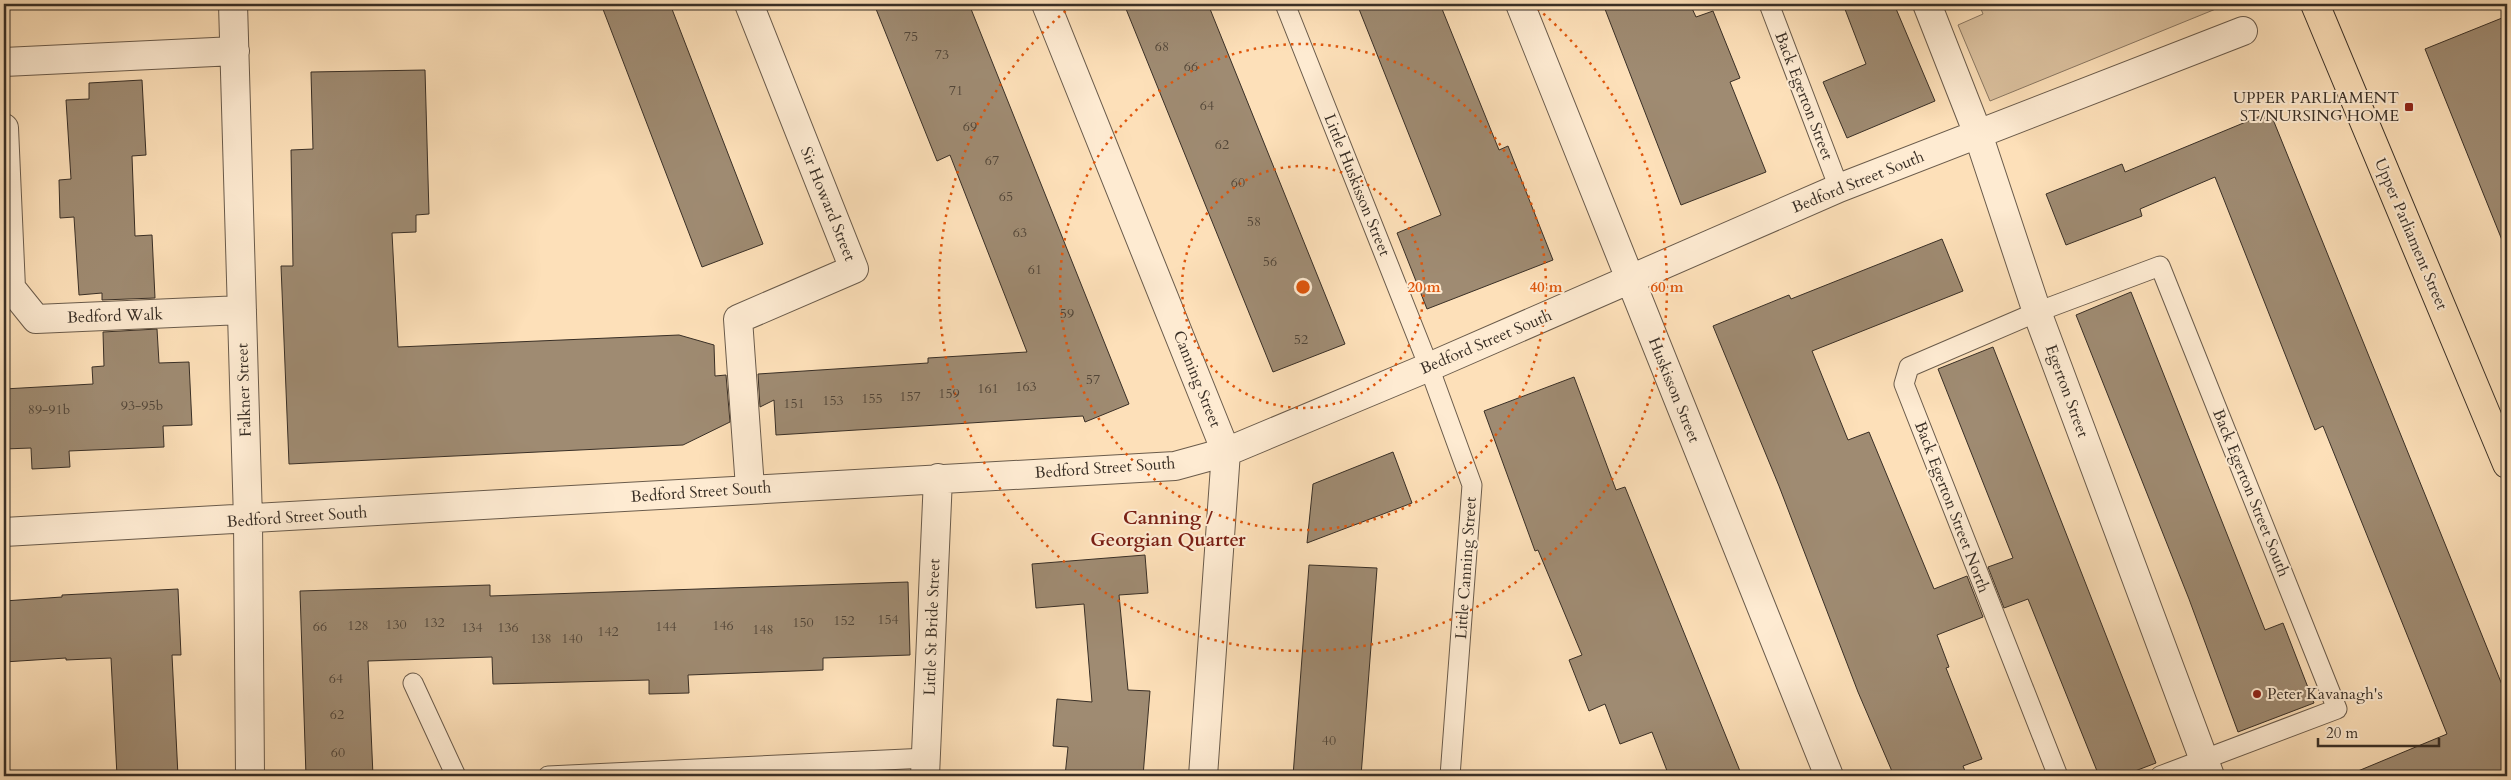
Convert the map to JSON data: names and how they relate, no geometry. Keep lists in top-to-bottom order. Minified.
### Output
{"streets":{"highway":["Upper Parliament Street"],"street":["Bedford Street South","Sir Howard Street","Bedford Walk","Canning Street","Falkner Street","Huskisson Street","Egerton Street","Little St Bride Street"],"lane":["Back Egerton Street","Little Huskisson Street","Back Egerton Street South","Back Egerton Street North","Little Canning Street"]},"crossings":[["Back Egerton Street","Bedford Street South"],["Bedford Street South","Little Huskisson Street"],["Bedford Street South","Sir Howard Street"],["Bedford Street South","Canning Street"],["Bedford Street South","Falkner Street"],["Bedford Street South","Huskisson Street"],["Bedford Street South","Egerton Street"],["Bedford Street South","Little Canning Street"],["Bedford Street South","Little St Bride Street"],["Little Huskisson Street","Little Canning Street"],["Bedford Walk","Falkner Street"],["Egerton Street","Back Egerton Street South"],["Egerton Street","Back Egerton Street North"],["Back Egerton Street South","Back Egerton Street North"]],"districts":["Canning / Georgian Quarter"],"places":{"transit":["UPPER PARLIAMENT ST/NURSING HOME"],"other":["Peter Kavanagh's"]},"house_numbers":["75","68","73","66","71","64","69","62","67","60","65","58","63","56","61","59","52","57","163","161","159","157","155","153","151","93-95b","89-91b","154","152","132","150","130","128","146","66","144","134","136","148","142","138","140","64","62","40","60"],"scale_bar":"20 m","rings":["20 m","40 m","60 m"]}
